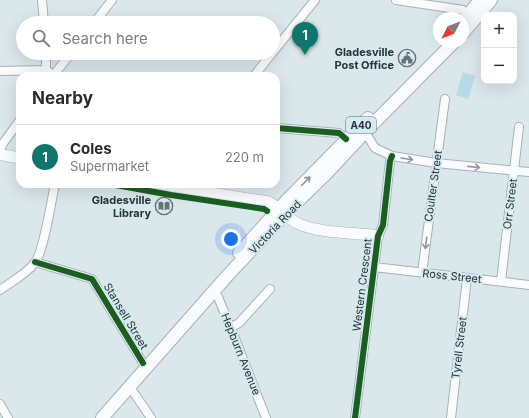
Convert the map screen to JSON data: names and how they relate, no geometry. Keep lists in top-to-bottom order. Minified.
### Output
{"streets":{"highway":["A40","Victoria Road"],"street":["Coulter Street","Orr Street","Ross Street","Western Crescent","Stansell Street","Tyrell Street","Hepburn Avenue"]},"crossings":[["Coulter Street","Ross Street"],["Orr Street","Ross Street"],["Victoria Road","Stansell Street"],["Victoria Road","Hepburn Avenue"],["Ross Street","Western Crescent"],["Ross Street","Tyrell Street"]],"one_way":["Coulter Street"],"places":{"public building":["Gladesville Post Office"],"library":["Gladesville Library"]},"north":"bottom left","page":{"map_buttons":["+","−"],"search":"Search here","pins":"1","heading":"Nearby","list":[{"mark":"1","name":"Coles","note":"Supermarket","value":"220 m"}]}}
